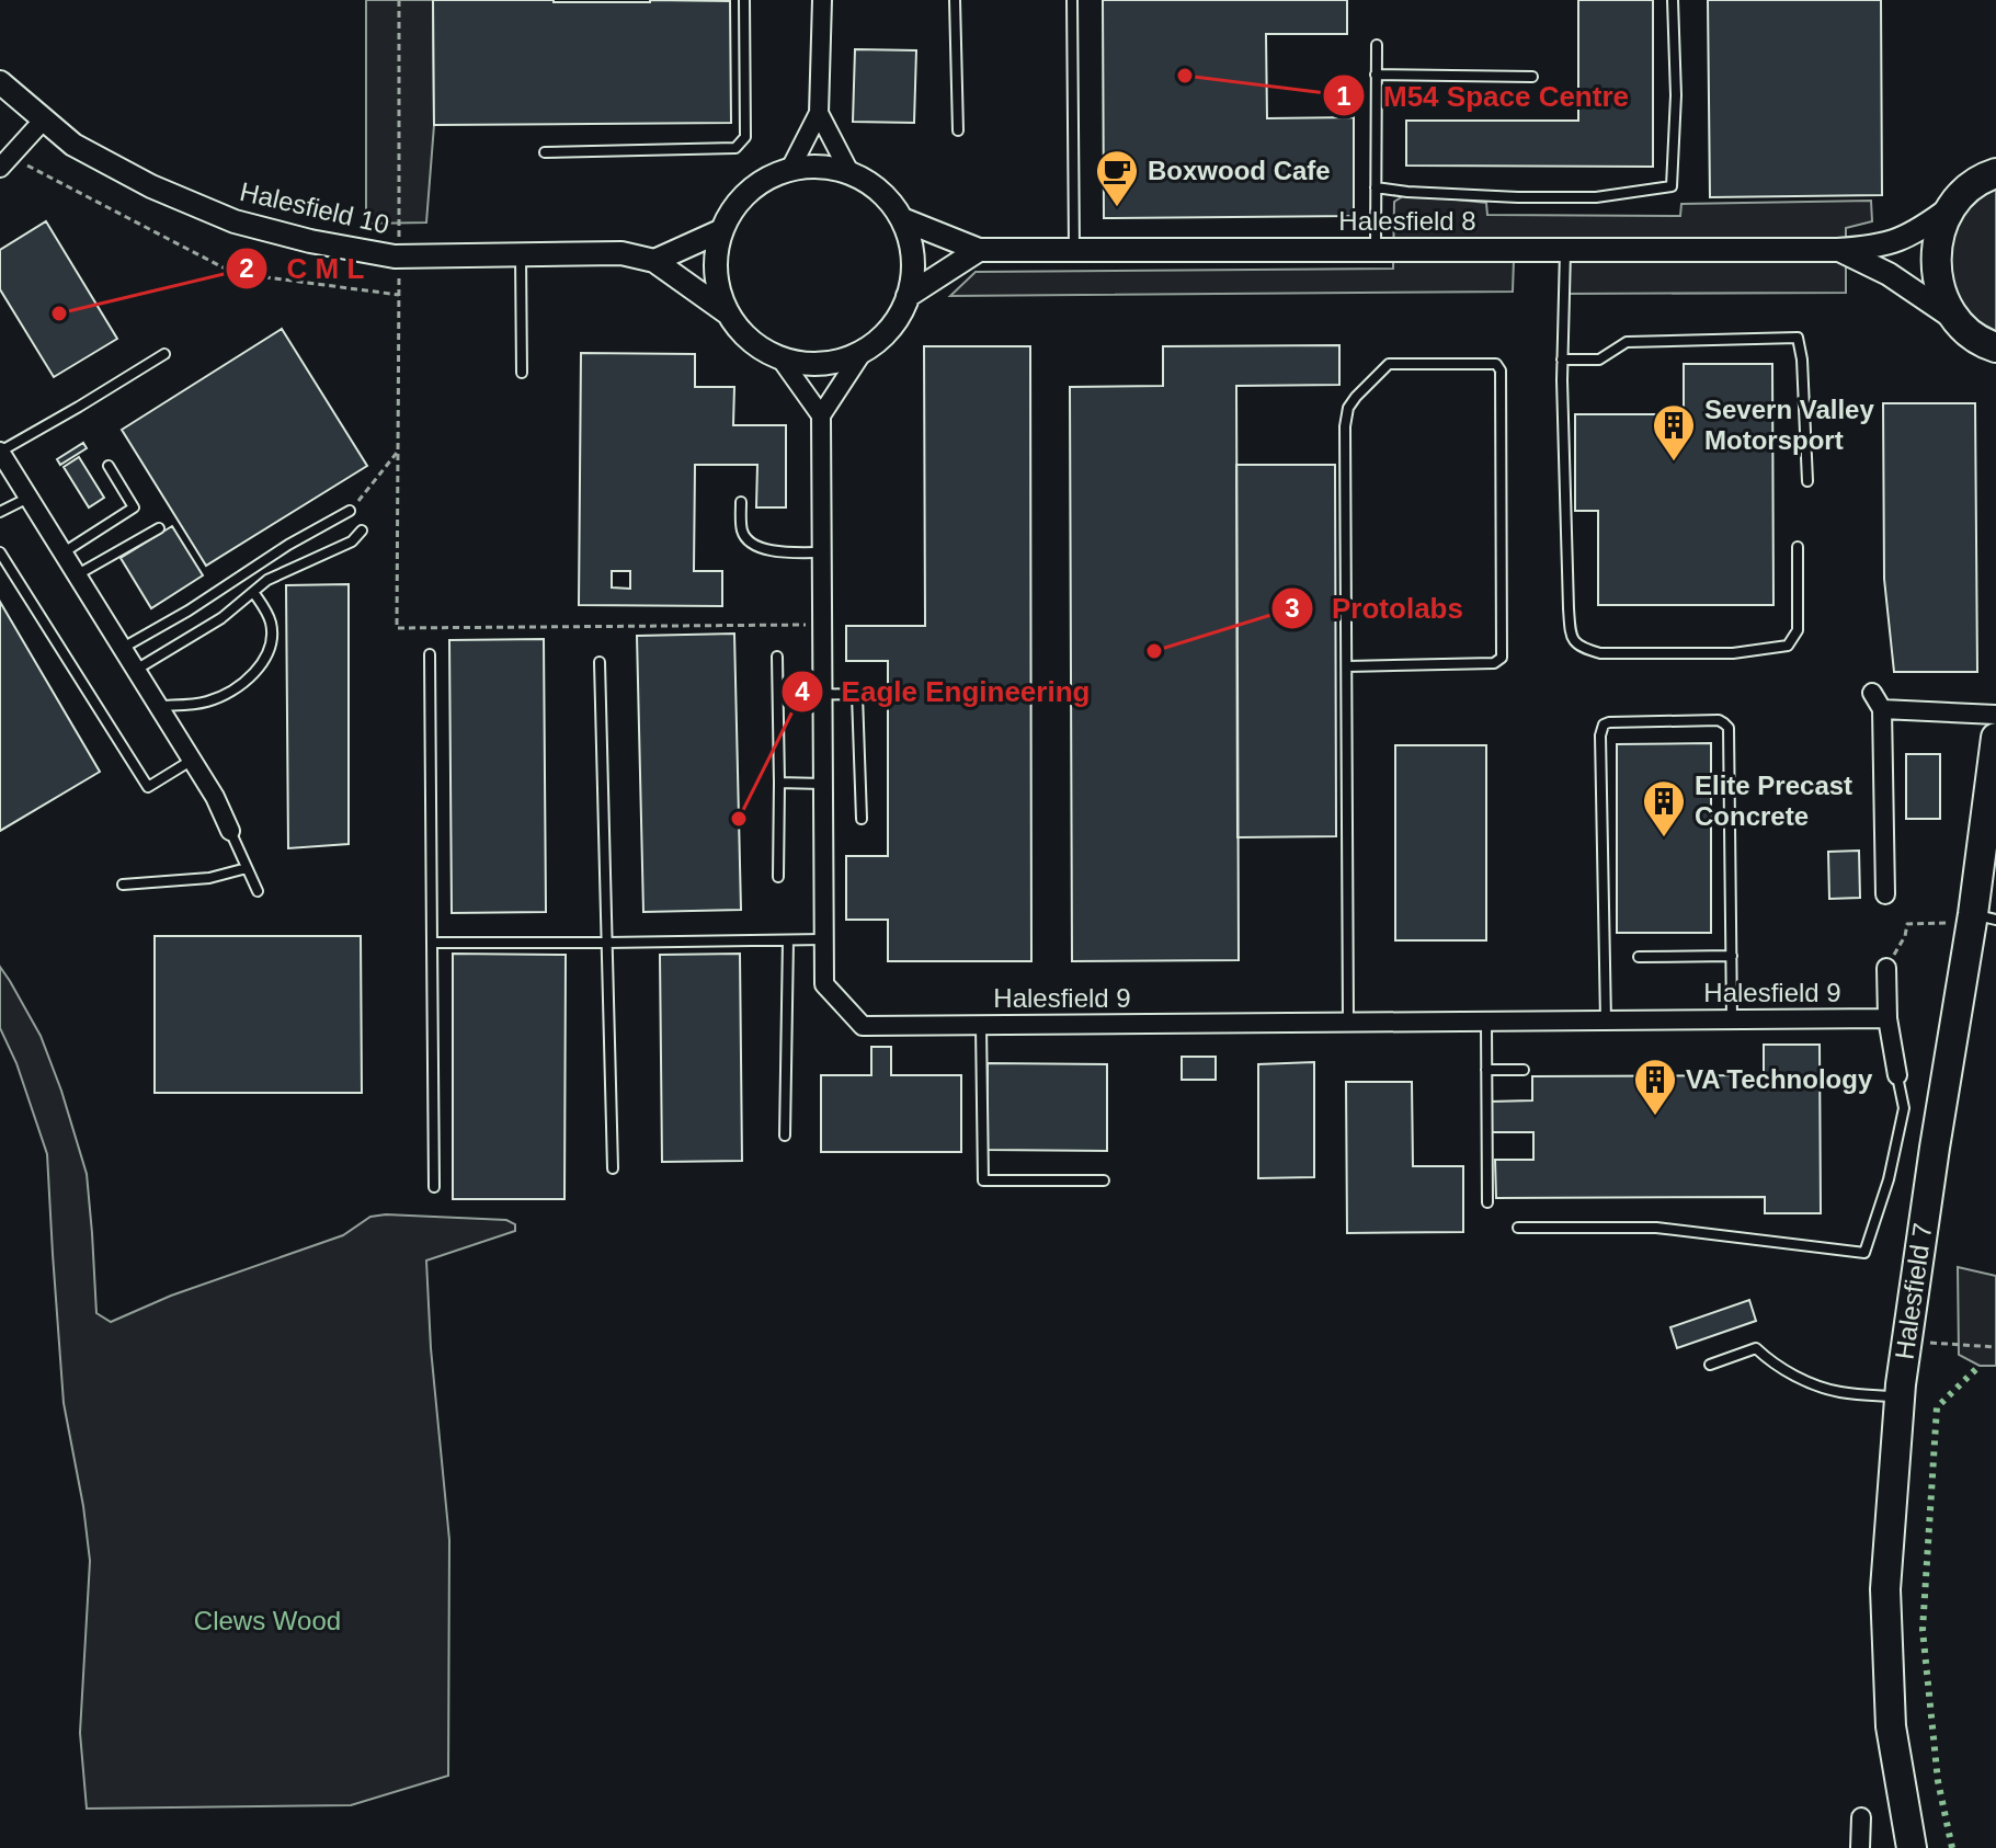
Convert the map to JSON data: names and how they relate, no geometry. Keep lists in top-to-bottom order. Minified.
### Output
{"streets":{"main road":["Halesfield 7"],"street":["Halesfield 10","Halesfield 8","Halesfield 9"]},"crossings":[["Halesfield 10","Halesfield 8"]],"parks":["Clews Wood"],"places":{"other":["M54 Space Centre","C M L","Protolabs","Eagle Engineering"],"cafe":["Boxwood Cafe"],"building":["Severn Valley Motorsport","Elite Precast Concrete","VA Technology"]}}
